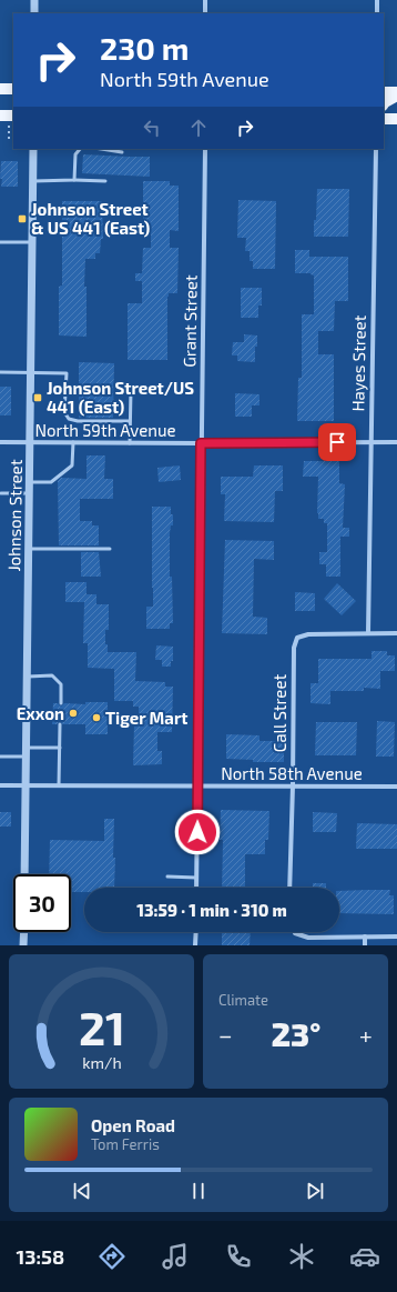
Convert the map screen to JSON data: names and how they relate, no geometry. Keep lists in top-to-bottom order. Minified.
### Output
{"streets":{"street":["Grant Street","Hayes Street","North 59th Avenue","Johnson Street","Call Street","North 58th Avenue"]},"crossings":[["Grant Street","North 59th Avenue"],["Grant Street","North 58th Avenue"],["Hayes Street","North 59th Avenue"],["Hayes Street","Call Street"],["North 59th Avenue","Johnson Street"],["Johnson Street","North 58th Avenue"],["Call Street","North 58th Avenue"]],"places":{"transit":["Johnson Street & US 441 (East)","Johnson Street/US 441 (East)"],"other":["Exxon","Tiger Mart"]},"page":{"turn":["230 m","North 59th Avenue"],"limit":"30","trip":"13:59 · 1 min · 310 m","tile":"Climate","heat":["−","23°","+"],"song":["Open Road","Tom Ferris"],"tabs":"13:58","gauge":["21","km/h"]}}
